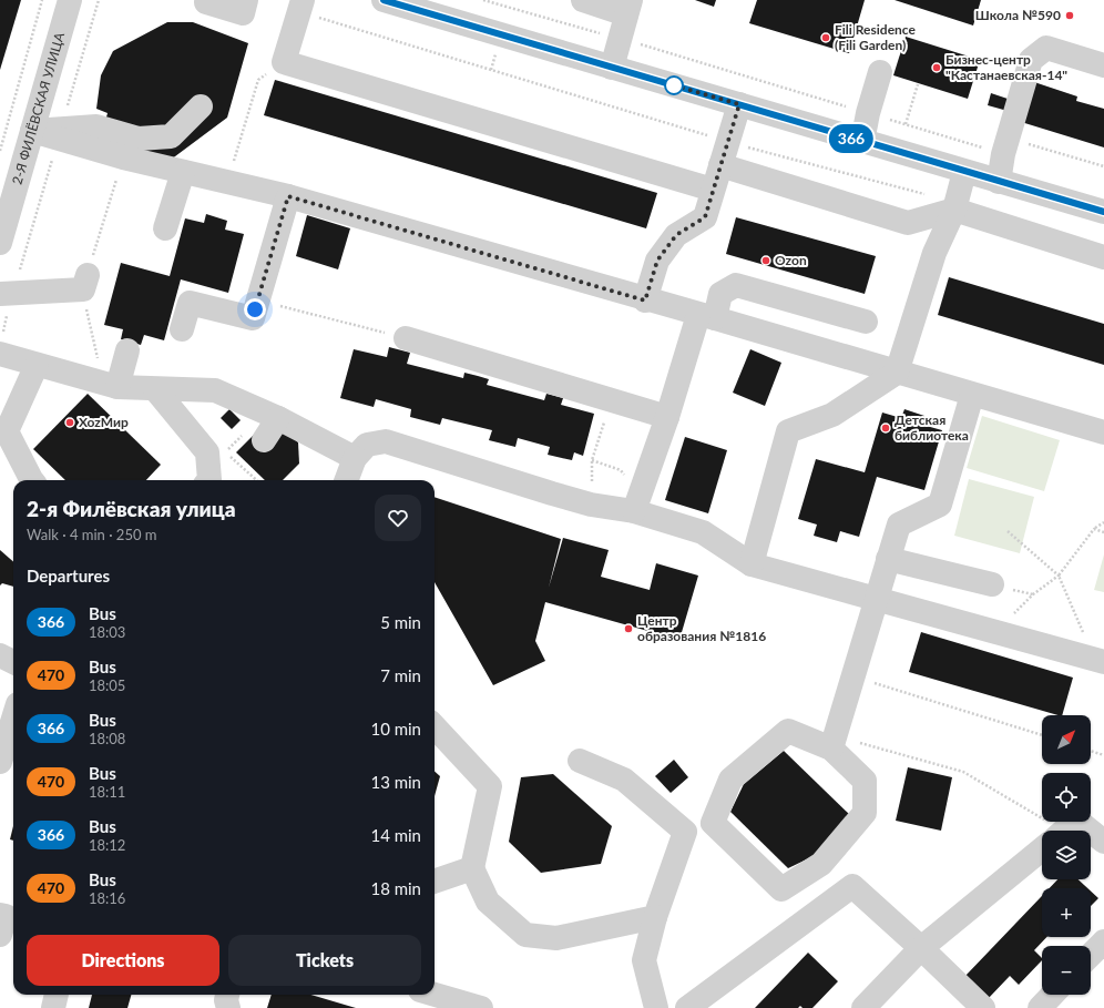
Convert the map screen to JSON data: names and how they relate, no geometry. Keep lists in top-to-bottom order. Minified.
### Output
{"streets":{"street":["2-Я ФИЛЁВСКАЯ УЛИЦА"]},"places":["Школа №590","Fili Residence (Fili Garden)","Бизнес-центр \"Кастанаевская-14\"","Ozon","XozМир","Детская библиотека","Центр образования №1816"],"lines":["bus line 366"],"north":"top right","page":{"on_map":"366","heading":[["2-я Филёвская улица","Walk · 4 min · 250 m"],"Departures"],"list":[{"mark":"366","name":"Bus","note":"18:03","value":"5 min"},{"mark":"470","name":"Bus","note":"18:05","value":"7 min"},{"mark":"366","name":"Bus","note":"18:08","value":"10 min"},{"mark":"470","name":"Bus","note":"18:11","value":"13 min"},{"mark":"366","name":"Bus","note":"18:12","value":"14 min"},{"mark":"470","name":"Bus","note":"18:16","value":"18 min"}],"map_buttons":["+","−"],"buttons":["Directions","Tickets"]}}
